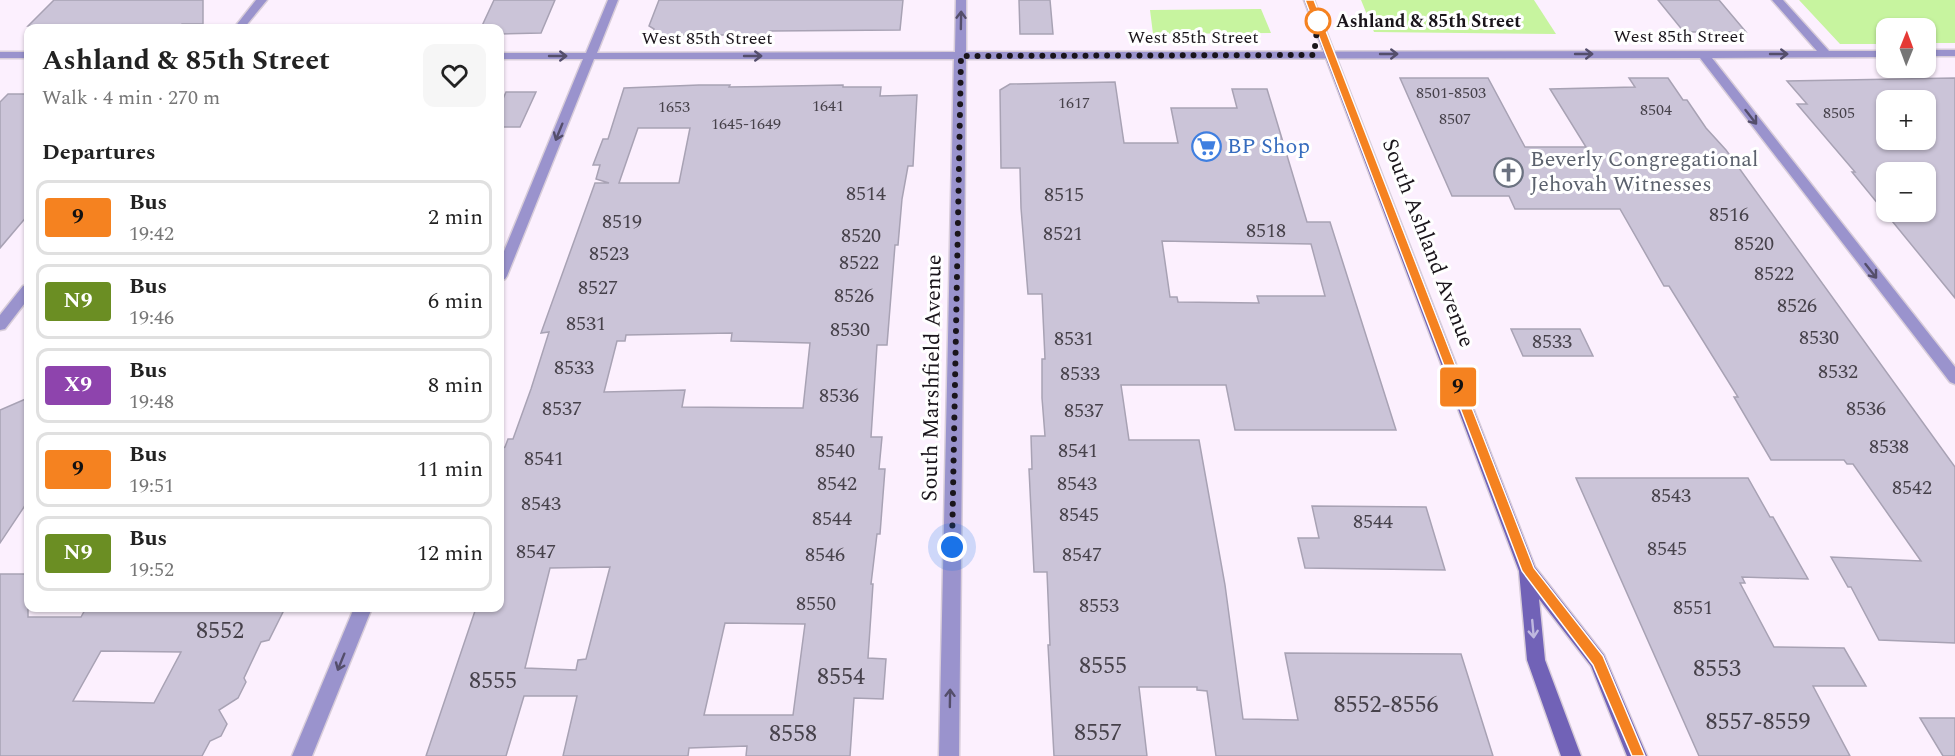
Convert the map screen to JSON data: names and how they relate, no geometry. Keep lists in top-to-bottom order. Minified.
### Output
{"streets":{"main road":["South Ashland Avenue"],"street":["West 85th Street","South Marshfield Avenue"]},"crossings":[["West 85th Street","South Ashland Avenue"],["West 85th Street","South Marshfield Avenue"]],"one_way":["West 85th Street","South Marshfield Avenue"],"places":{"other":["Ashland & 85th Street"],"supermarket":["BP Shop"],"church":["Beverly Congregational Jehovah Witnesses"]},"lines":["bus line 9"],"house_numbers":["8501-8503","1617","1641","1653","8504","8505","8507","1645-1649","8514","8515","8516","8519","8518","8521","8520","8520","8523","8522","8522","8527","8526","8526","8531","8530","8530","8531","8533","8533","8532","8533","8536","8537","8536","8537","8538","8540","8541","8541","8542","8543","8542","8543","8543","8545","8544","8544","8545","8547","8546","8547","8550","8553","8551","8552","8555","8553","8554","8555","8552-8556","8557-8559","8557","8558"],"north":"top","page":{"on_map":"9","map_buttons":["+","−"],"heading":[["Ashland & 85th Street","Walk · 4 min · 270 m"],"Departures"],"list":[{"mark":"9","name":"Bus","note":"19:42","value":"2 min"},{"mark":"N9","name":"Bus","note":"19:46","value":"6 min"},{"mark":"X9","name":"Bus","note":"19:48","value":"8 min"},{"mark":"9","name":"Bus","note":"19:51","value":"11 min"},{"mark":"N9","name":"Bus","note":"19:52","value":"12 min"}]}}
